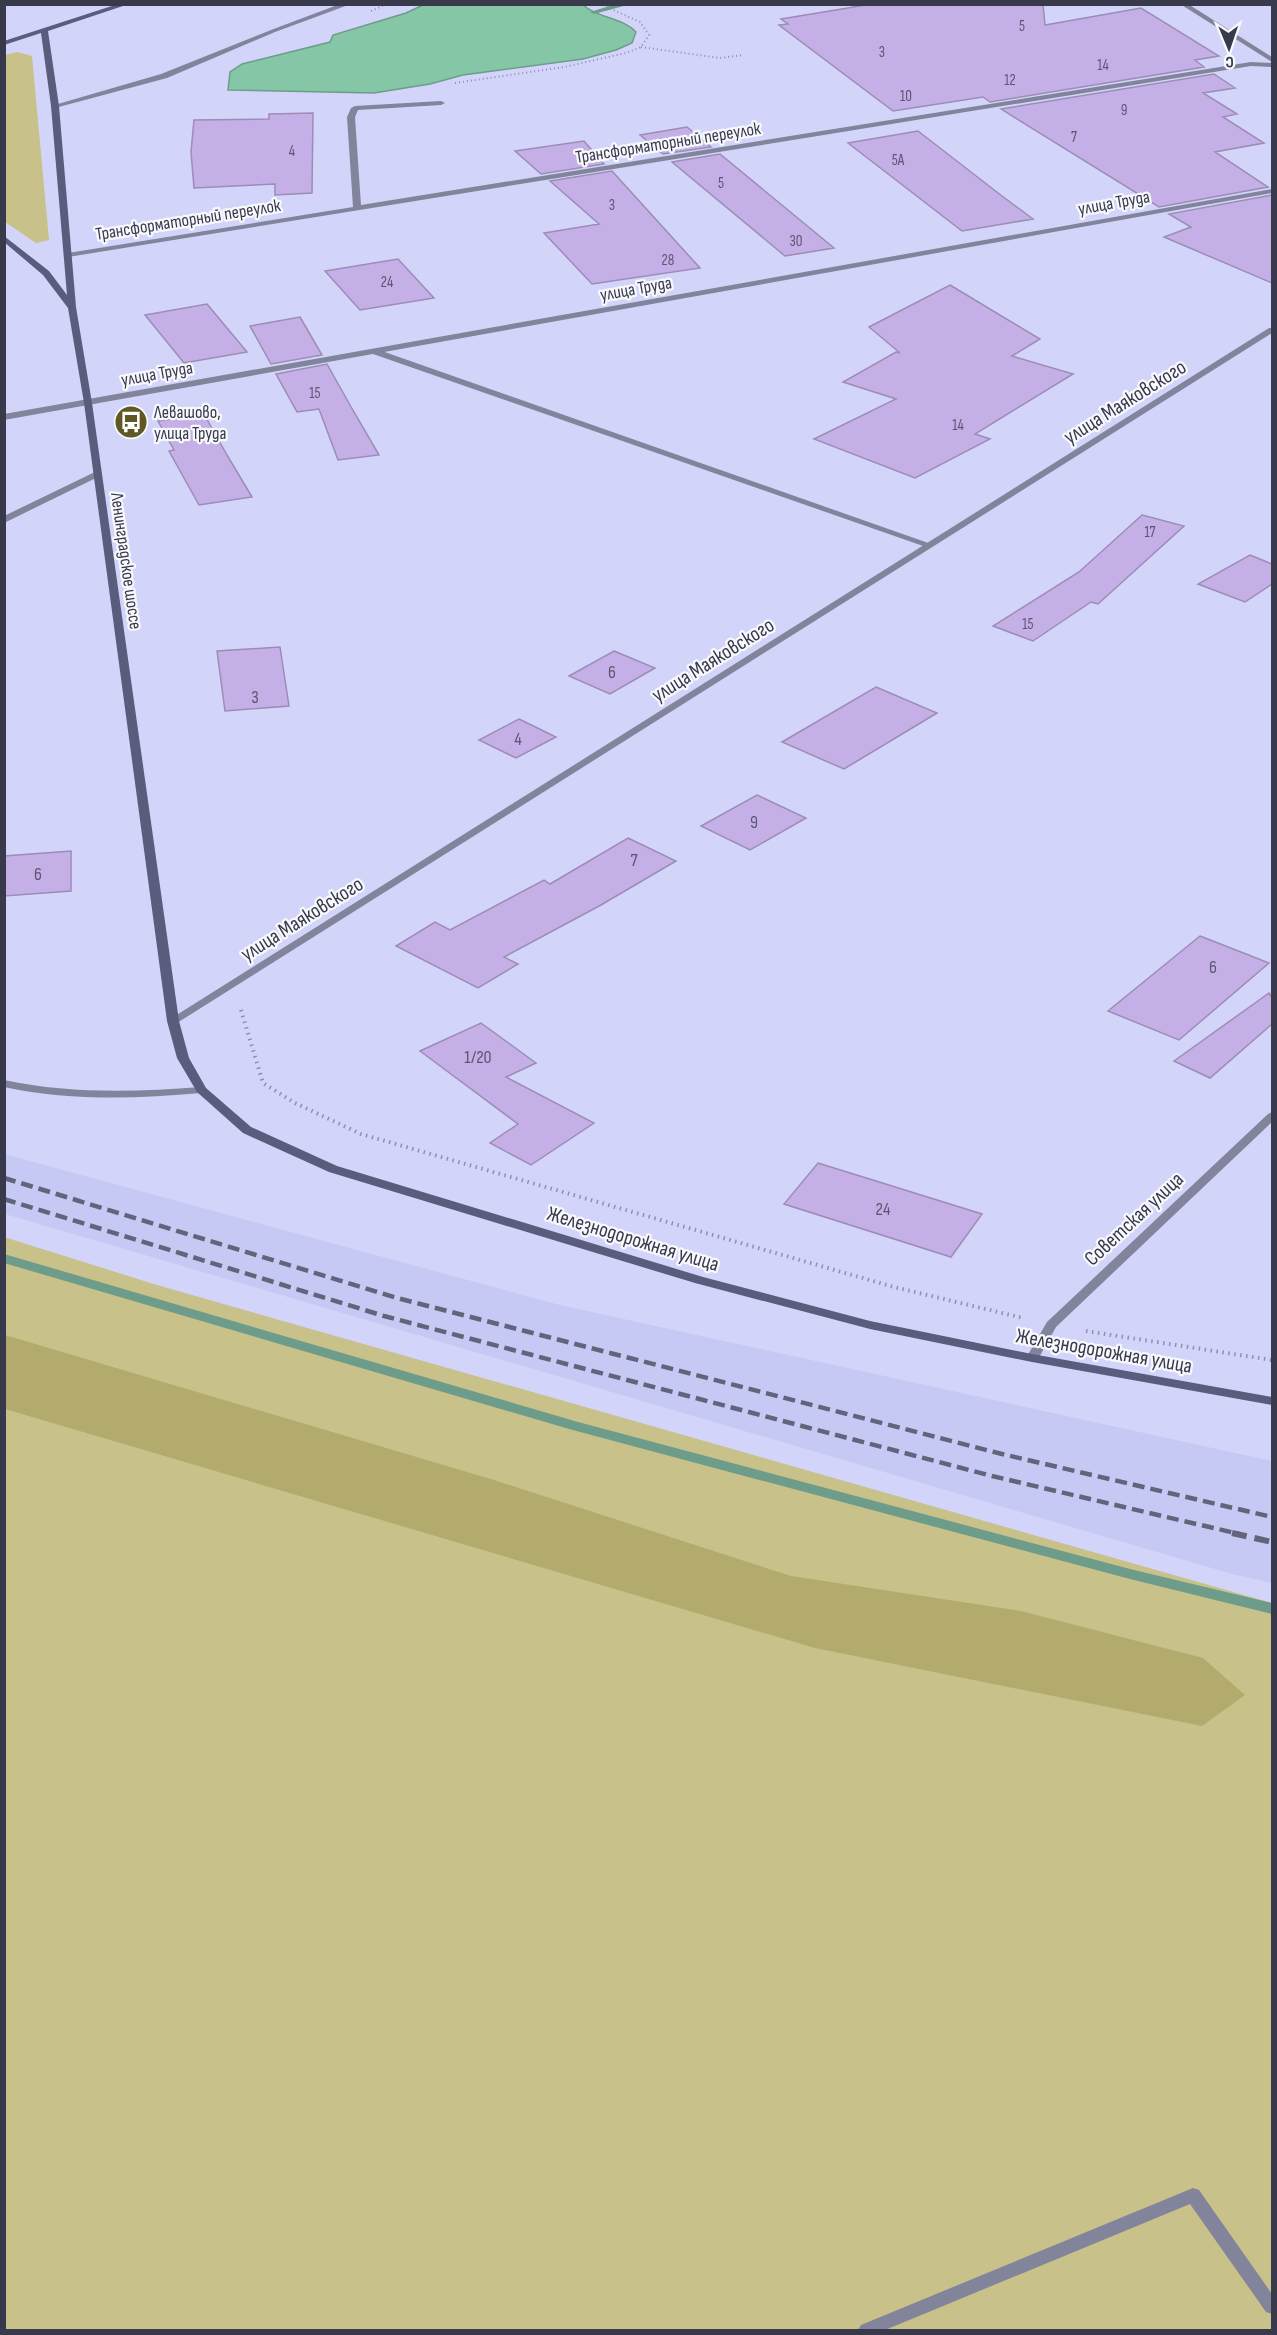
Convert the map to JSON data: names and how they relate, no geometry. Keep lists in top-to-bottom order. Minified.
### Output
{"streets":{"street":["Трансформаторный переулок","улица Труда","улица Маяковского","Ленинградское шоссе","Советская улица","Железнодорожная улица"]},"crossings":[["Трансформаторный переулок","Ленинградское шоссе"],["улица Труда","Ленинградское шоссе"],["улица Маяковского","Ленинградское шоссе"],["Ленинградское шоссе","Железнодорожная улица"],["Советская улица","Железнодорожная улица"]],"places":{"bus stop":["Левашово, улица Труда"]},"house_numbers":["5","3","14","12","10","9","7","4","5А","5","3","30","28","24","15","14","17","15","6","3","4","9","7","6","6","1/20","24"],"north":"bottom"}
